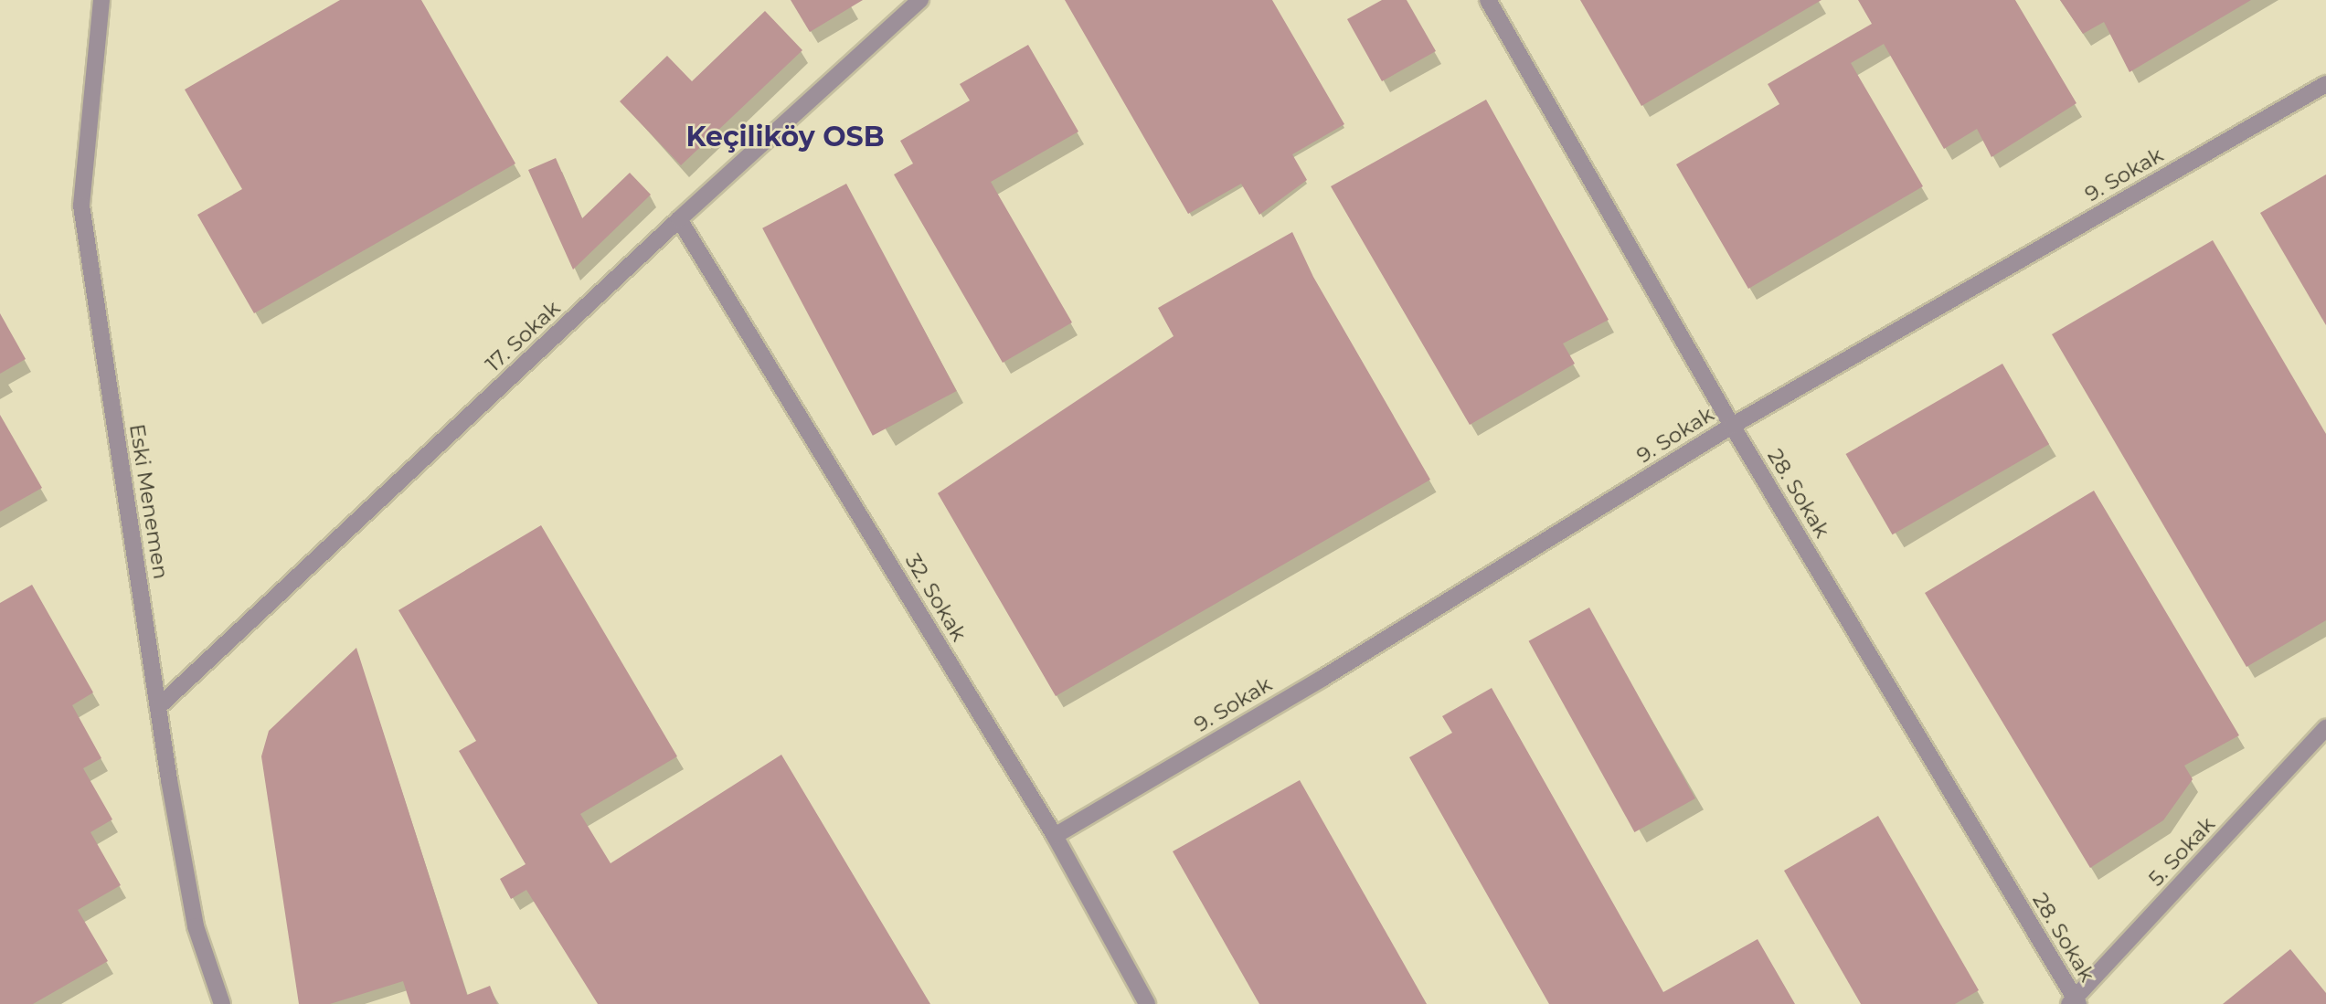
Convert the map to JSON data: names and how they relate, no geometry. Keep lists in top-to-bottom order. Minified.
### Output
{"streets":{"street":["9. Sokak","17. Sokak","28. Sokak","Eski Menemen","32. Sokak","5. Sokak"]},"crossings":[["9. Sokak","28. Sokak"],["9. Sokak","32. Sokak"],["17. Sokak","Eski Menemen"],["17. Sokak","32. Sokak"],["28. Sokak","5. Sokak"]],"districts":["Keçiliköy OSB"]}
